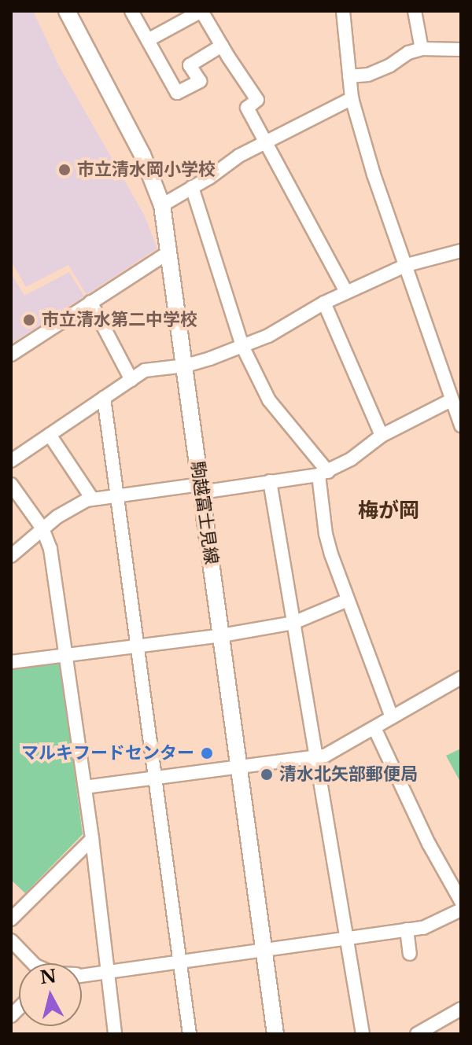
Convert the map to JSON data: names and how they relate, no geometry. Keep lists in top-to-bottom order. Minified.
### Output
{"streets":{"main road":["駒越富士見線"]},"districts":["梅が岡"],"places":["市立清水岡小学校","市立清水第二中学校","マルキフードセンター","清水北矢部郵便局"],"north":"top"}
